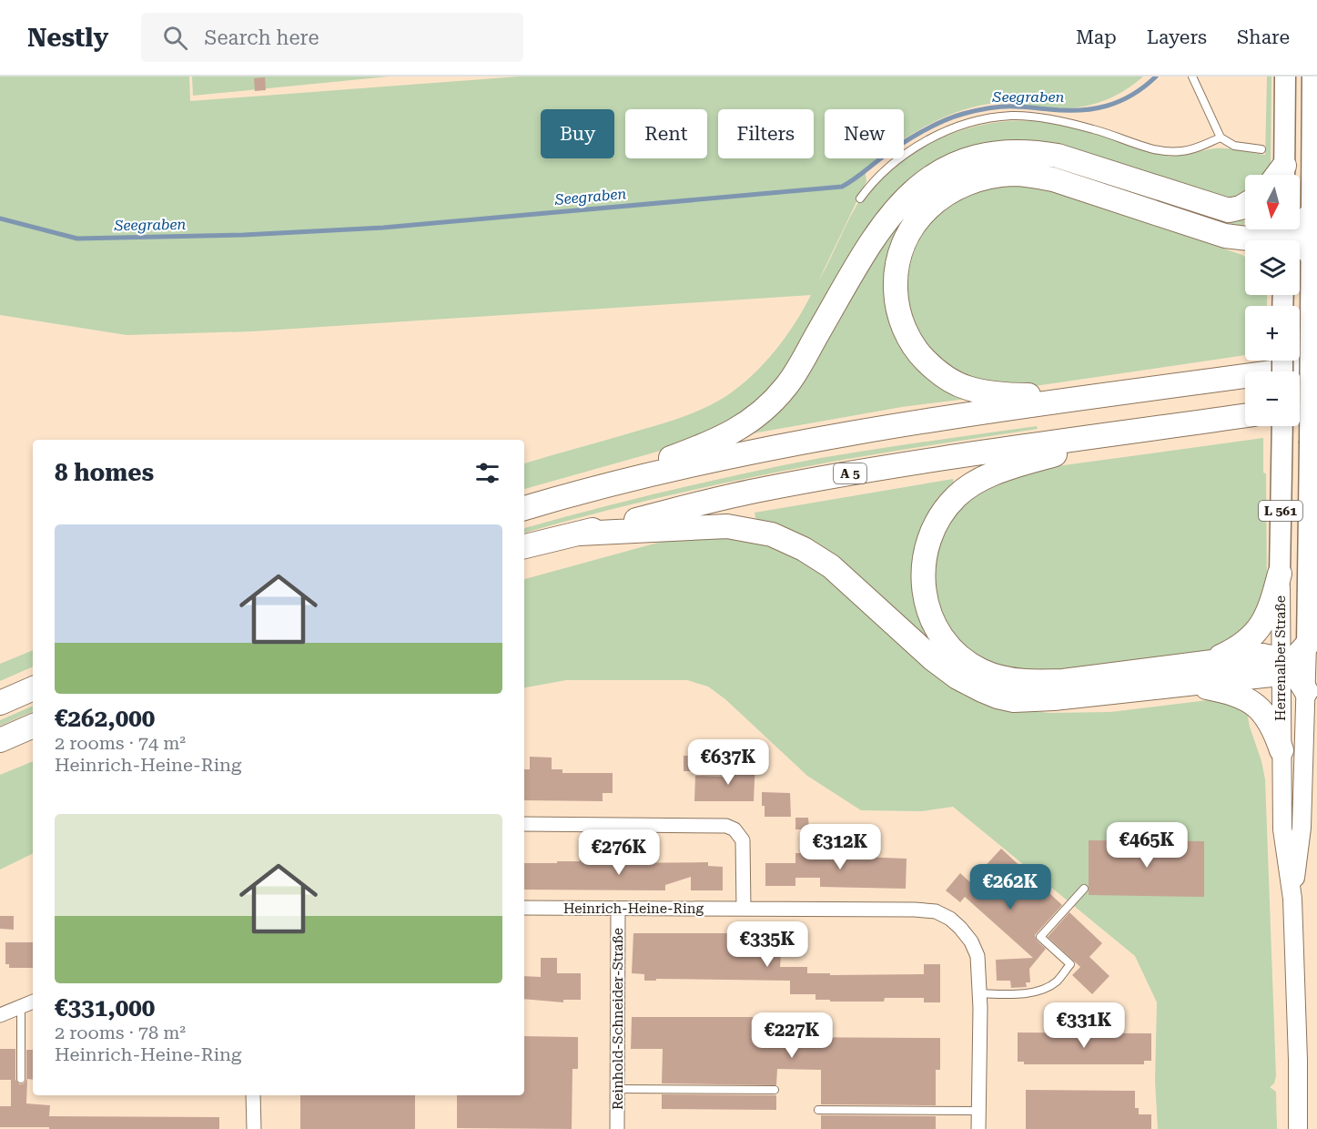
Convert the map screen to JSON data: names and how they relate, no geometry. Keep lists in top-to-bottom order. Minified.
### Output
{"streets":{"highway":["A 5"],"main road":["L 561","Herrenalber Straße"],"street":["Heinrich-Heine-Ring","Reinhold-Schneider-Straße"]},"crossings":[["L 561","Herrenalber Straße"],["Heinrich-Heine-Ring","Reinhold-Schneider-Straße"]],"water":["Seegraben"],"north":"bottom","page":{"header":"Nestly","search":"Search here","nav":["Map","Layers","Share"],"chip":["Buy","Rent","Filters","New"],"map_buttons":["+","−"],"heading":"8 homes","list":[{"name":"€262,000","note":"2 rooms · 74 m² · Heinrich-Heine-Ring"},{"name":"€331,000","note":"2 rooms · 78 m² · Heinrich-Heine-Ring"}],"price":["€637K","€465K","€312K","€276K","€262K","€335K","€331K","€227K"]}}
